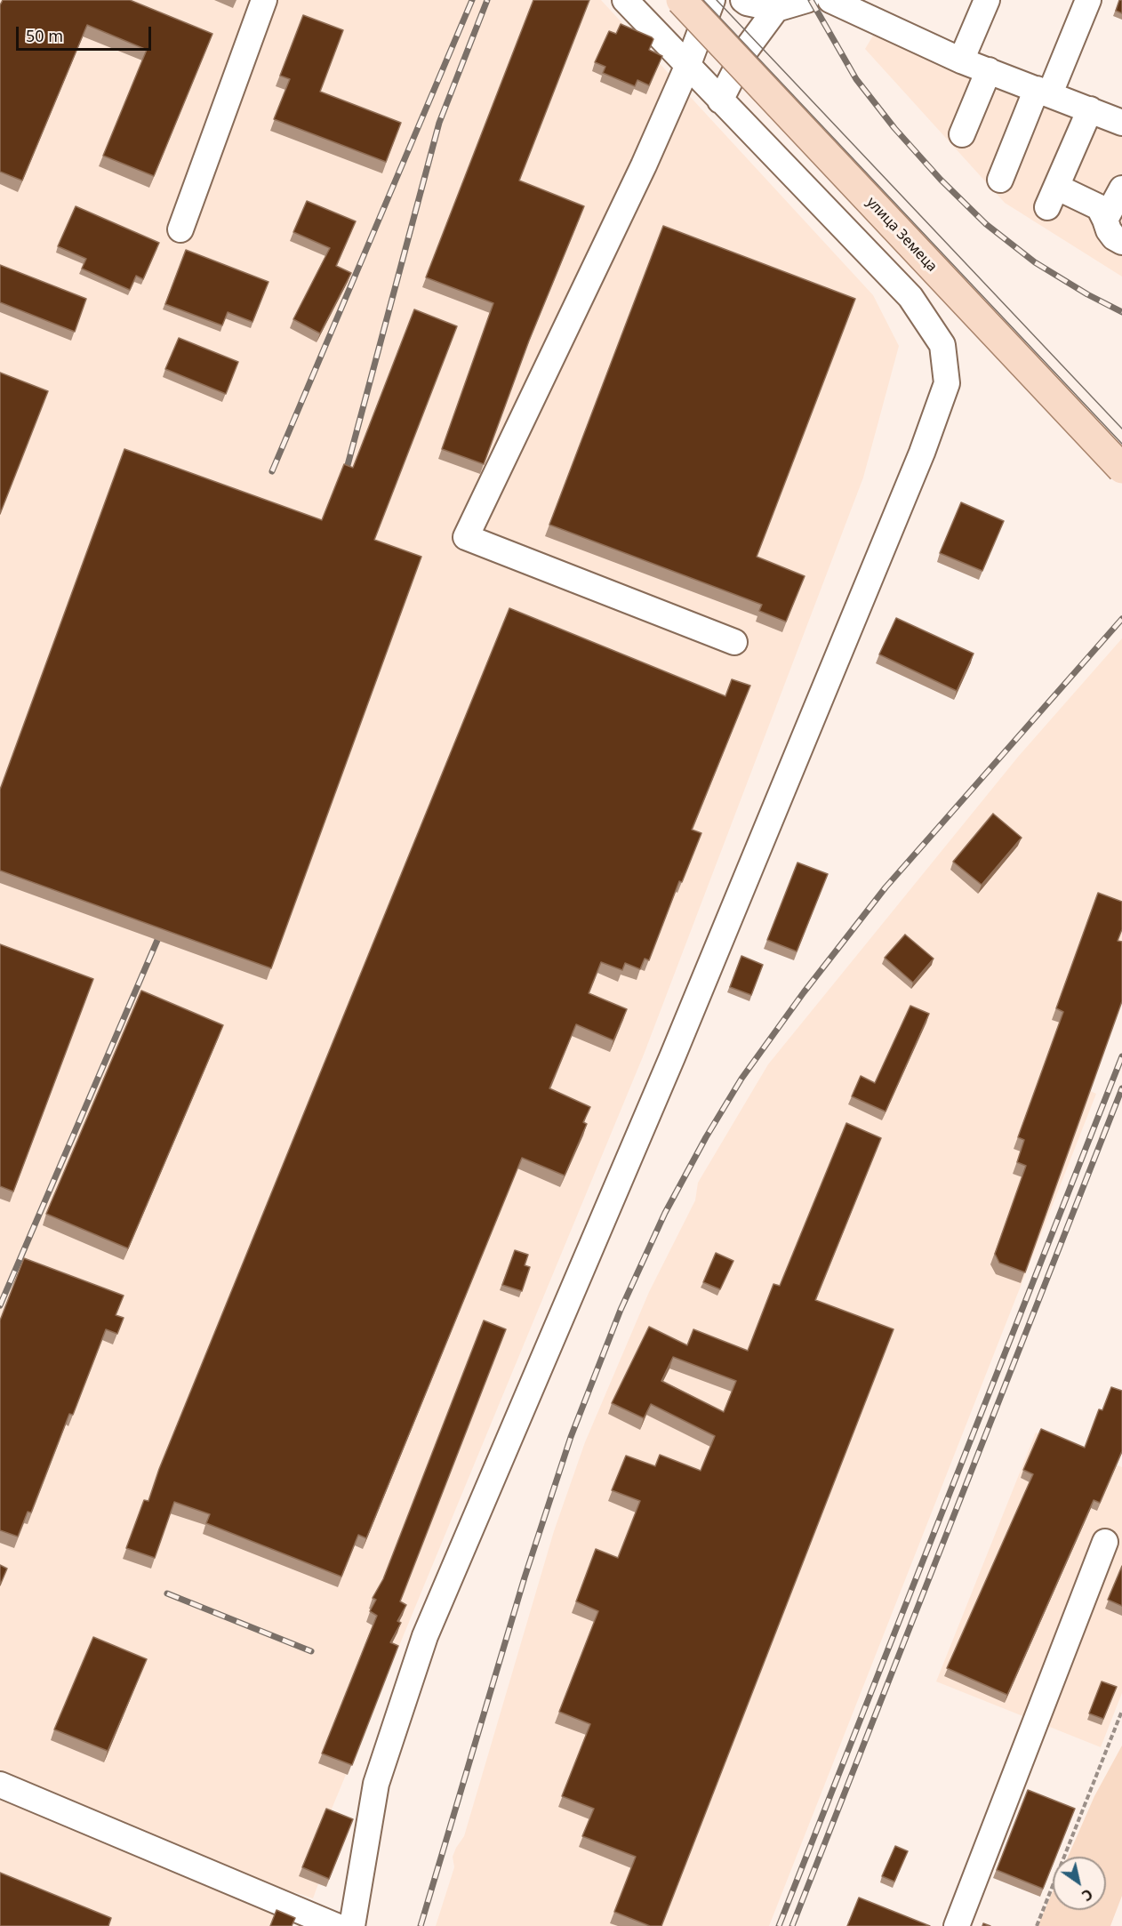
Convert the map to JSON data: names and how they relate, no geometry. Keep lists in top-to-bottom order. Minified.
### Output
{"streets":{"main road":["улица Земеца"]},"scale_bar":"50 m","north":"bottom right"}
